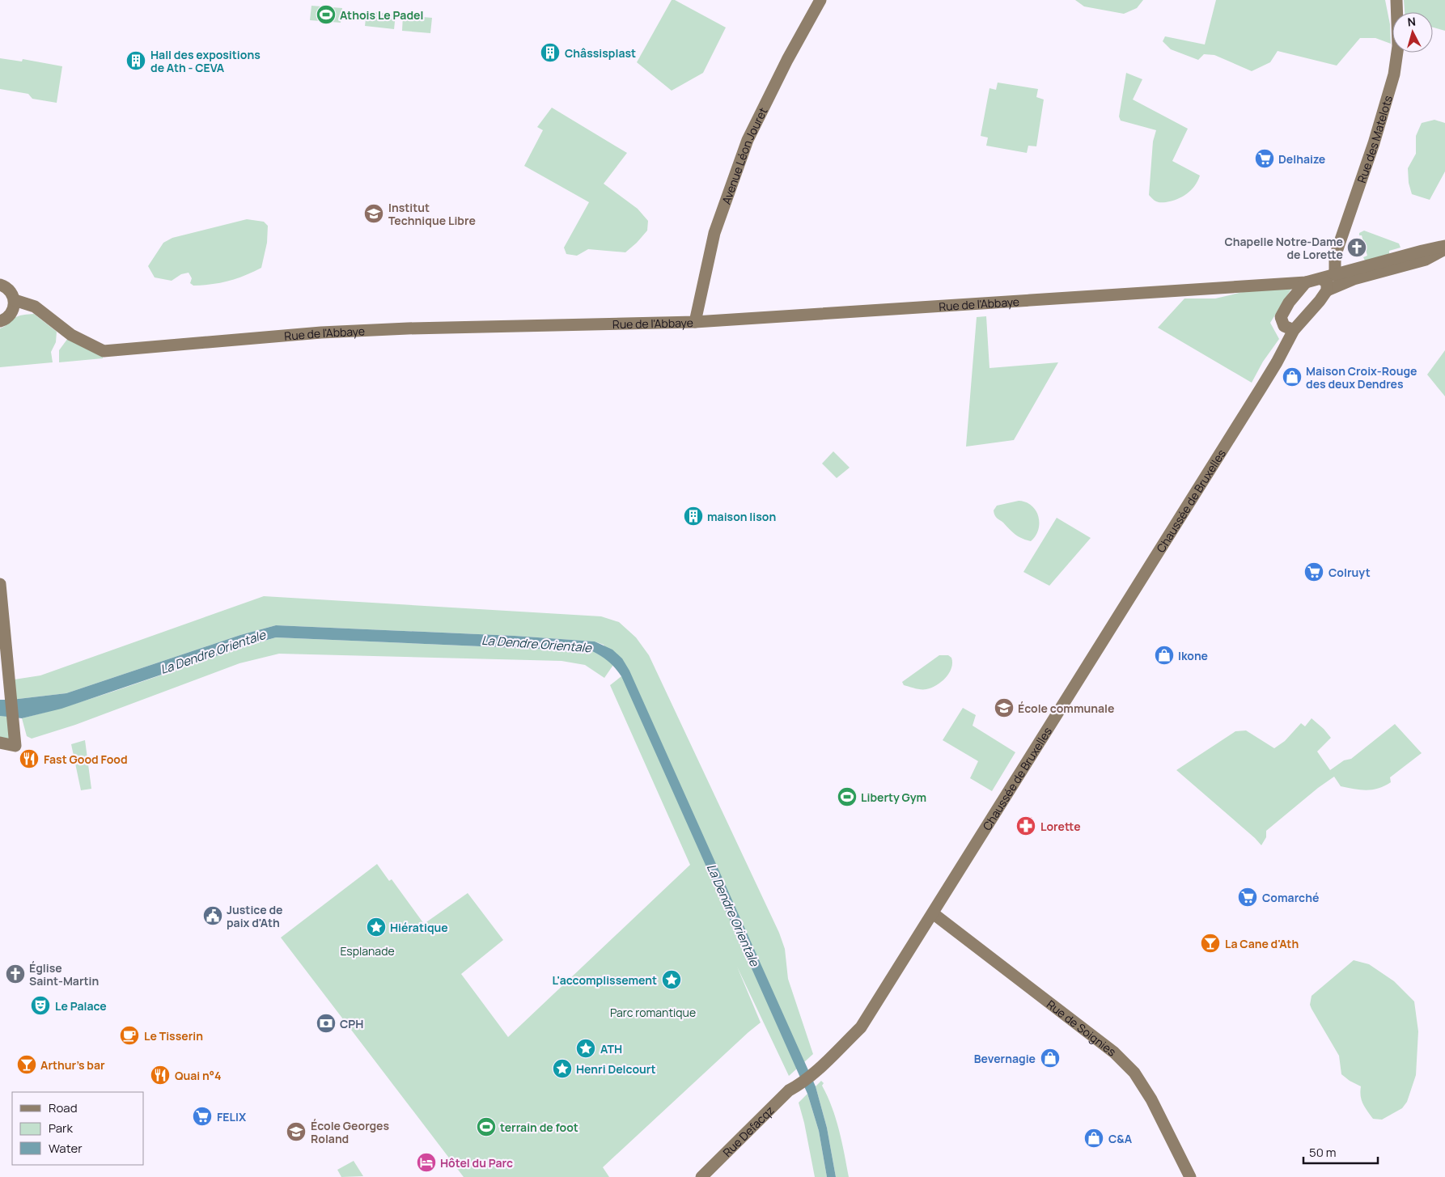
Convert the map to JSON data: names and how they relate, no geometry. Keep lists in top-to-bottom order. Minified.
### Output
{"streets":{"street":["Rue des Matelots","Avenue Léon Jouret","Rue de l'Abbaye","Chaussée de Bruxelles","Rue de Soignies","Rue Defacqz"]},"crossings":[["Avenue Léon Jouret","Rue de l'Abbaye"],["Chaussée de Bruxelles","Rue de Soignies"],["Chaussée de Bruxelles","Rue Defacqz"]],"water":["La Dendre Orientale"],"parks":["Esplanade","Parc romantique"],"places":{"sports":["Athois Le Padel","Liberty Gym","terrain de foot"],"building":["Châssisplast","Hall des expositions de Ath - CEVA","maison lison"],"supermarket":["Delhaize","Colruyt","Comarché","FELIX"],"school or university":["Institut Technique Libre","École communale","École Georges Roland"],"church":["Chapelle Notre-Dame de Lorette","Église Saint-Martin"],"shop":["Maison Croix-Rouge des deux Dendres","Ikone","Bevernagie","C&A"],"restaurant":["Fast Good Food","Quai n°4"],"pharmacy":["Lorette"],"public building":["Justice de paix d'Ath"],"place":["Hiératique","L'accomplissement","ATH","Henri Delcourt"],"bar":["La Cane d'Ath","Arthur's bar"],"theatre":["Le Palace"],"bank":["CPH"],"cafe":["Le Tisserin"],"hotel":["Hôtel du Parc"]},"legend":["Road","Park","Water"],"scale_bar":"50 m","north":"top"}
